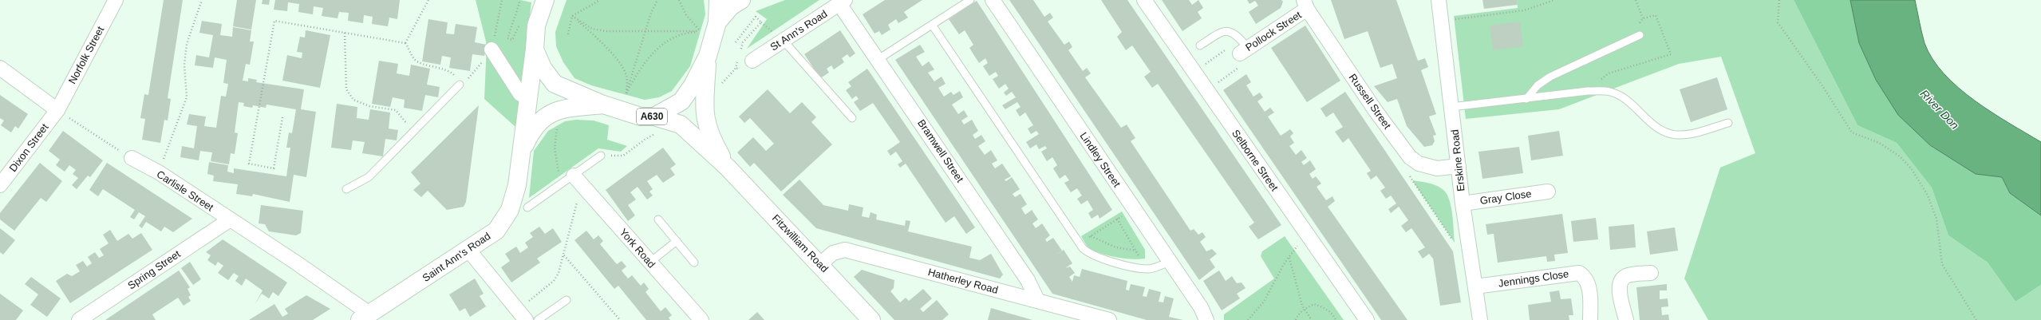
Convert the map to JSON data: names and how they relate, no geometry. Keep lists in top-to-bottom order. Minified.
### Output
{"streets":{"main road":["A630","Fitzwilliam Road","Saint Ann's Road"],"street":["St Ann's Road","Pollock Street","Norfolk Street","Russell Street","Dixon Street","Bramwell Street","Lindley Street","Selborne Street","Erskine Road","Carlisle Street","Gray Close","York Road","Spring Street","Jennings Close","Hatherley Road"]},"crossings":[["St Ann's Road","Bramwell Street"],["Pollock Street","Russell Street"],["Pollock Street","Selborne Street"],["Norfolk Street","Dixon Street"],["Russell Street","Erskine Road"],["A630","Fitzwilliam Road"],["A630","Saint Ann's Road"],["Bramwell Street","Hatherley Road"],["Erskine Road","Gray Close"],["Erskine Road","Jennings Close"],["Carlisle Street","Saint Ann's Road"],["Carlisle Street","Spring Street"],["Fitzwilliam Road","Hatherley Road"]],"water":["River Don"]}
